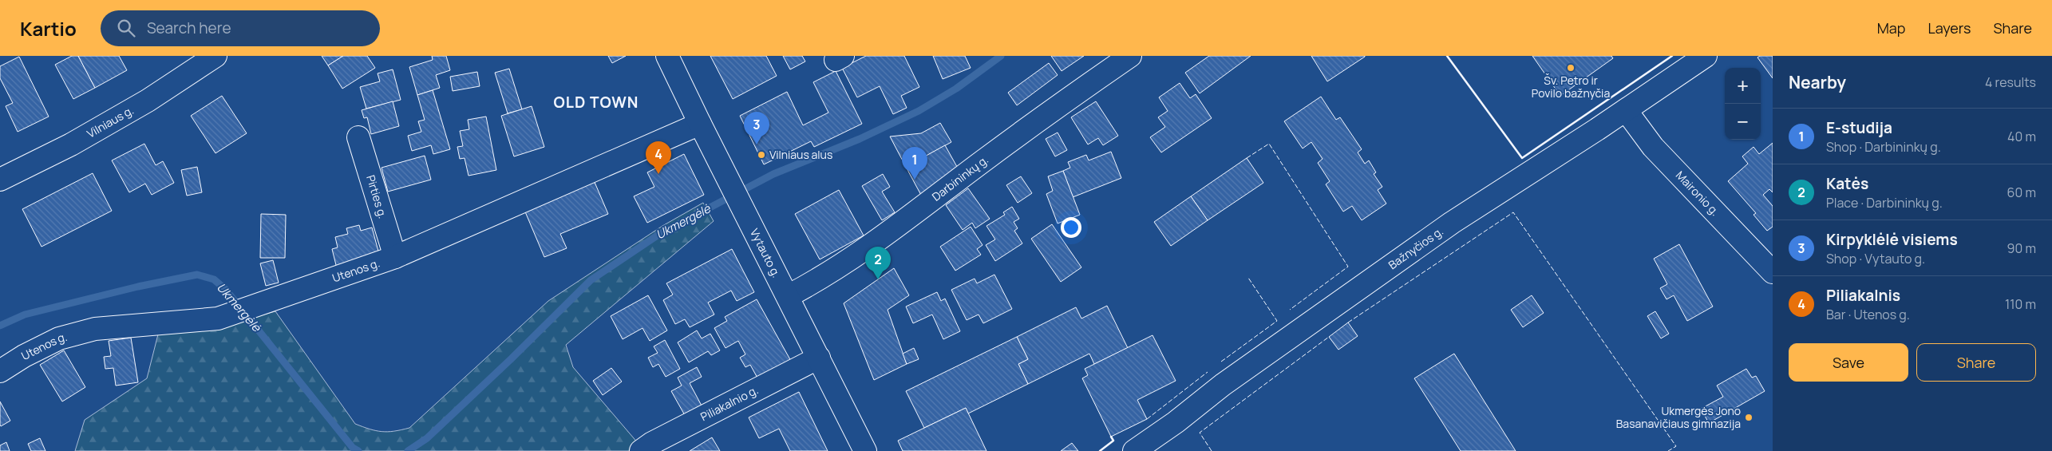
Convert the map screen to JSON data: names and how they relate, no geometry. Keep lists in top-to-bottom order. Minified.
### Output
{"streets":{"street":["Vilniaus g.","Darbininkų g.","Maironio g.","Pirties g.","Bažnyčios g.","Vytauto g.","Utenos g.","Piliakalnio g."]},"crossings":[["Darbininkų g.","Vytauto g."],["Maironio g.","Bažnyčios g."],["Pirties g.","Utenos g."],["Vytauto g.","Utenos g."],["Vytauto g.","Piliakalnio g."]],"districts":["OLD TOWN"],"water":["Ukmergėlė"],"places":["Šv. Petro ir Povilo bažnyčia","Vilniaus alus","Ukmergės Jono Basanavičiaus gimnazija"],"page":{"header":"Kartio","search":"Search here","nav":["Map","Layers","Share"],"heading":["Nearby","4 results"],"map_buttons":["+","−"],"list":[{"mark":"1","name":"E-studija","note":"Shop · Darbininkų g.","value":"40 m"},{"mark":"2","name":"Katės","note":"Place · Darbininkų g.","value":"60 m"},{"mark":"3","name":"Kirpyklėlė visiems","note":"Shop · Vytauto g.","value":"90 m"},{"mark":"4","name":"Piliakalnis","note":"Bar · Utenos g.","value":"110 m"}],"pins":["3","4","1","2"],"buttons":["Save","Share"]}}
